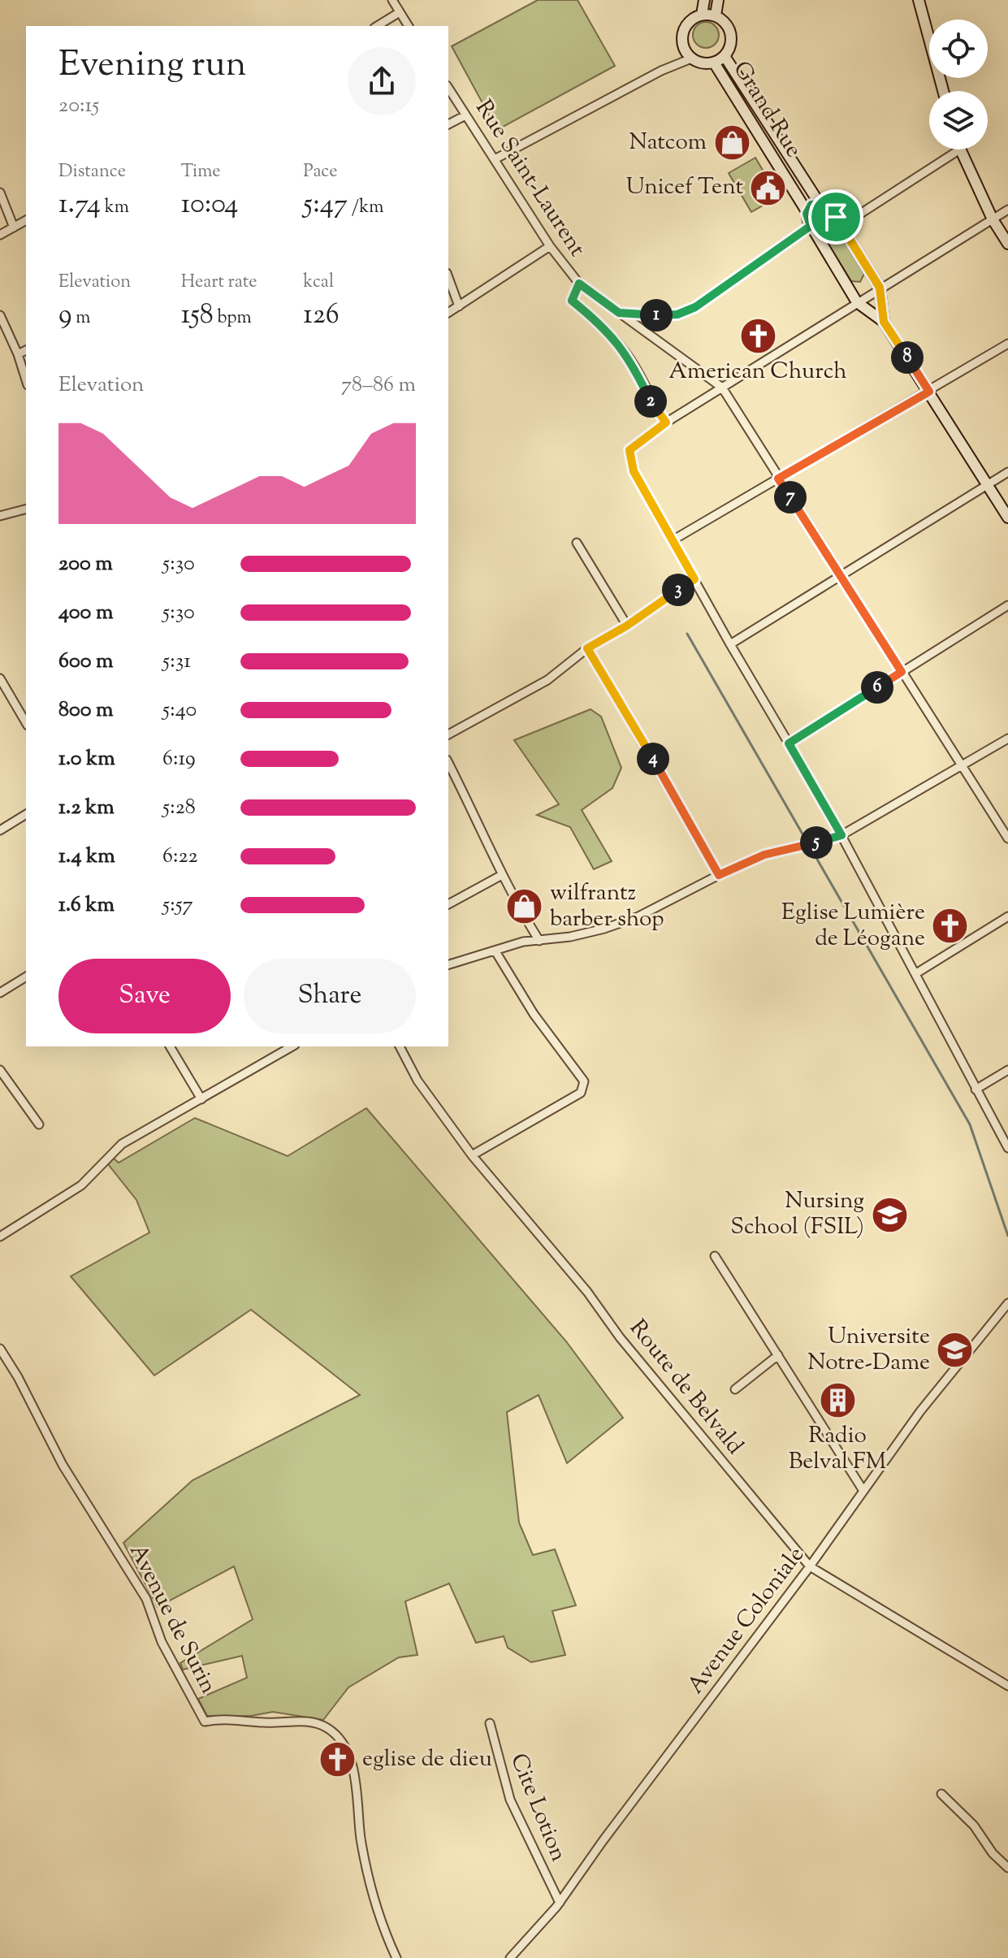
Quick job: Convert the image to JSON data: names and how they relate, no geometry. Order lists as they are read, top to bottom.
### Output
{
  "streets": {
    "street": [
      "Grand Rue",
      "Rue Saint-Laurent",
      "Route de Belvald",
      "Avenue de Surin",
      "Avenue Coloniale",
      "Cite Lotion"
    ]
  },
  "crossings": [
    ["Route de Belvald", "Avenue Coloniale"],
    ["Avenue Coloniale", "Cite Lotion"]
  ],
  "places": {
    "shop": ["Natcom", "wilfrantz barber shop"],
    "public building": ["Unicef Tent"],
    "church": ["American Church", "Eglise Lumière de Léogane", "eglise de dieu"],
    "school or university": ["Nursing School (FSIL)", "Universite Notre-Dame"],
    "building": ["Radio Belval FM"]
  },
  "page": {
    "heading": ["Evening run", "20:15"],
    "stats": [
      ["Distance", "1.74 km"],
      ["Time", "10:04"],
      ["Pace", "5:47 /km"],
      ["Elevation", "9 m"],
      ["Heart rate", "158 bpm"],
      ["kcal", "126"]
    ],
    "pins": [
      "1",
      "8",
      "2",
      "7",
      "3",
      "6",
      "4",
      "5"
    ],
    "chart": ["Elevation", "78–86 m"],
    "list": [
      {
        "name": "200 m",
        "note": "5:30"
      },
      {
        "name": "400 m",
        "note": "5:30"
      },
      {
        "name": "600 m",
        "note": "5:31"
      },
      {
        "name": "800 m",
        "note": "5:40"
      },
      {
        "name": "1.0 km",
        "note": "6:19"
      },
      {
        "name": "1.2 km",
        "note": "5:28"
      },
      {
        "name": "1.4 km",
        "note": "6:22"
      },
      {
        "name": "1.6 km",
        "note": "5:57"
      }
    ],
    "buttons": ["Save", "Share"]
  }
}
